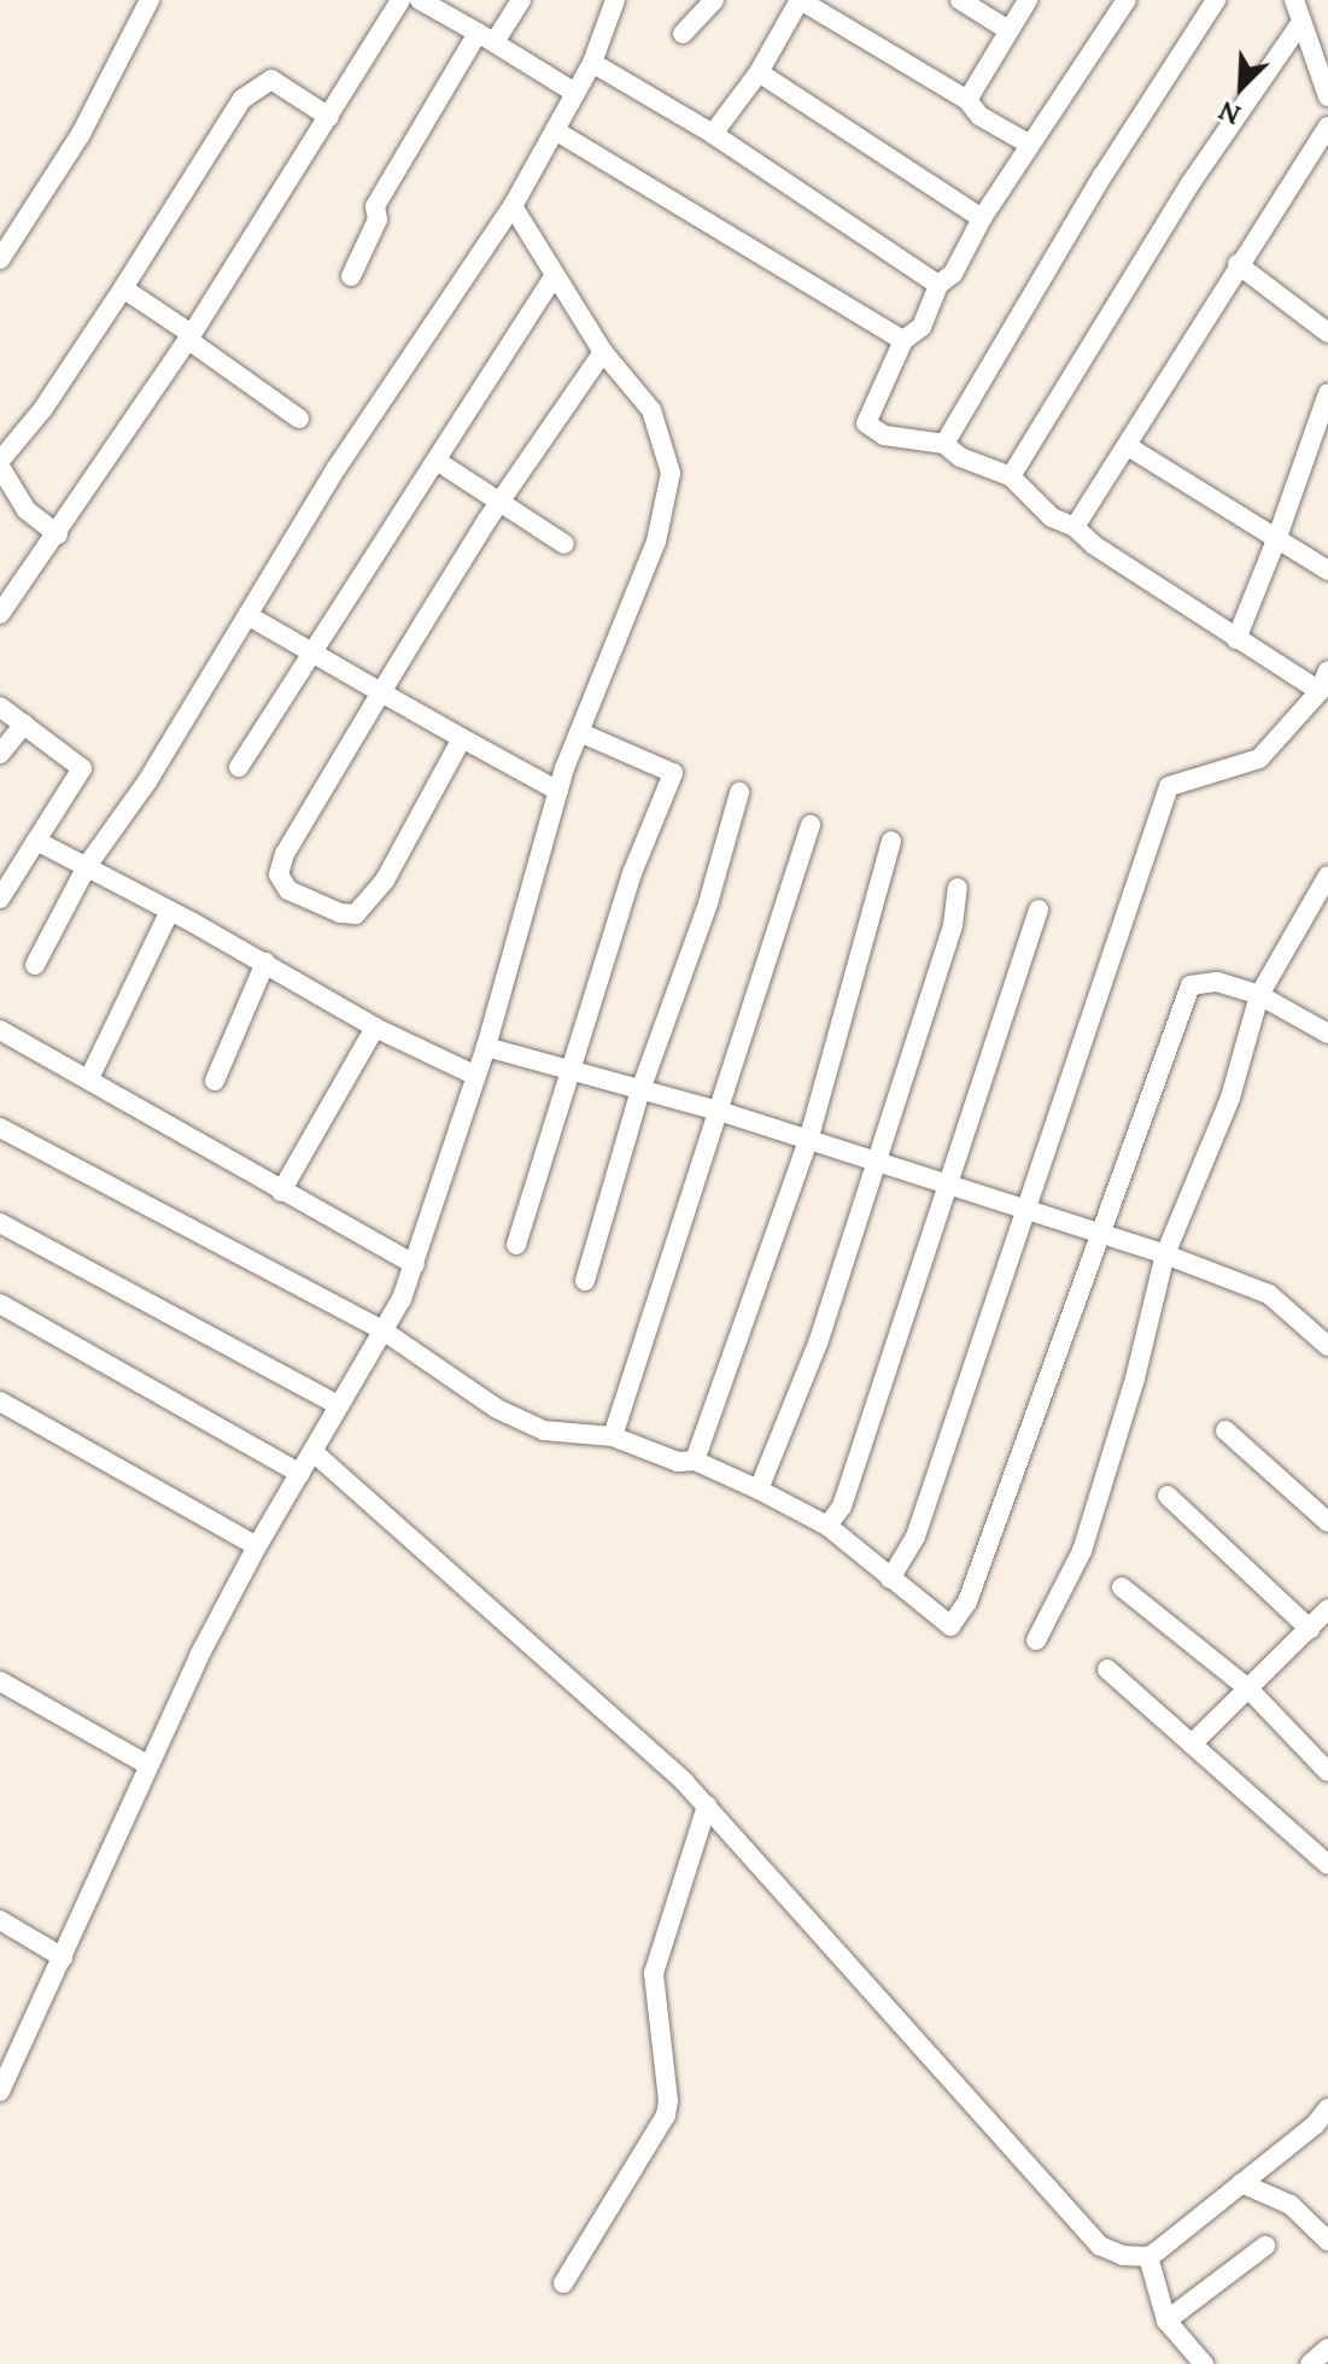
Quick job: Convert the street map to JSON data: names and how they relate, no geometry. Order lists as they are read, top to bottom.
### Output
{
  "north": "bottom left"
}
